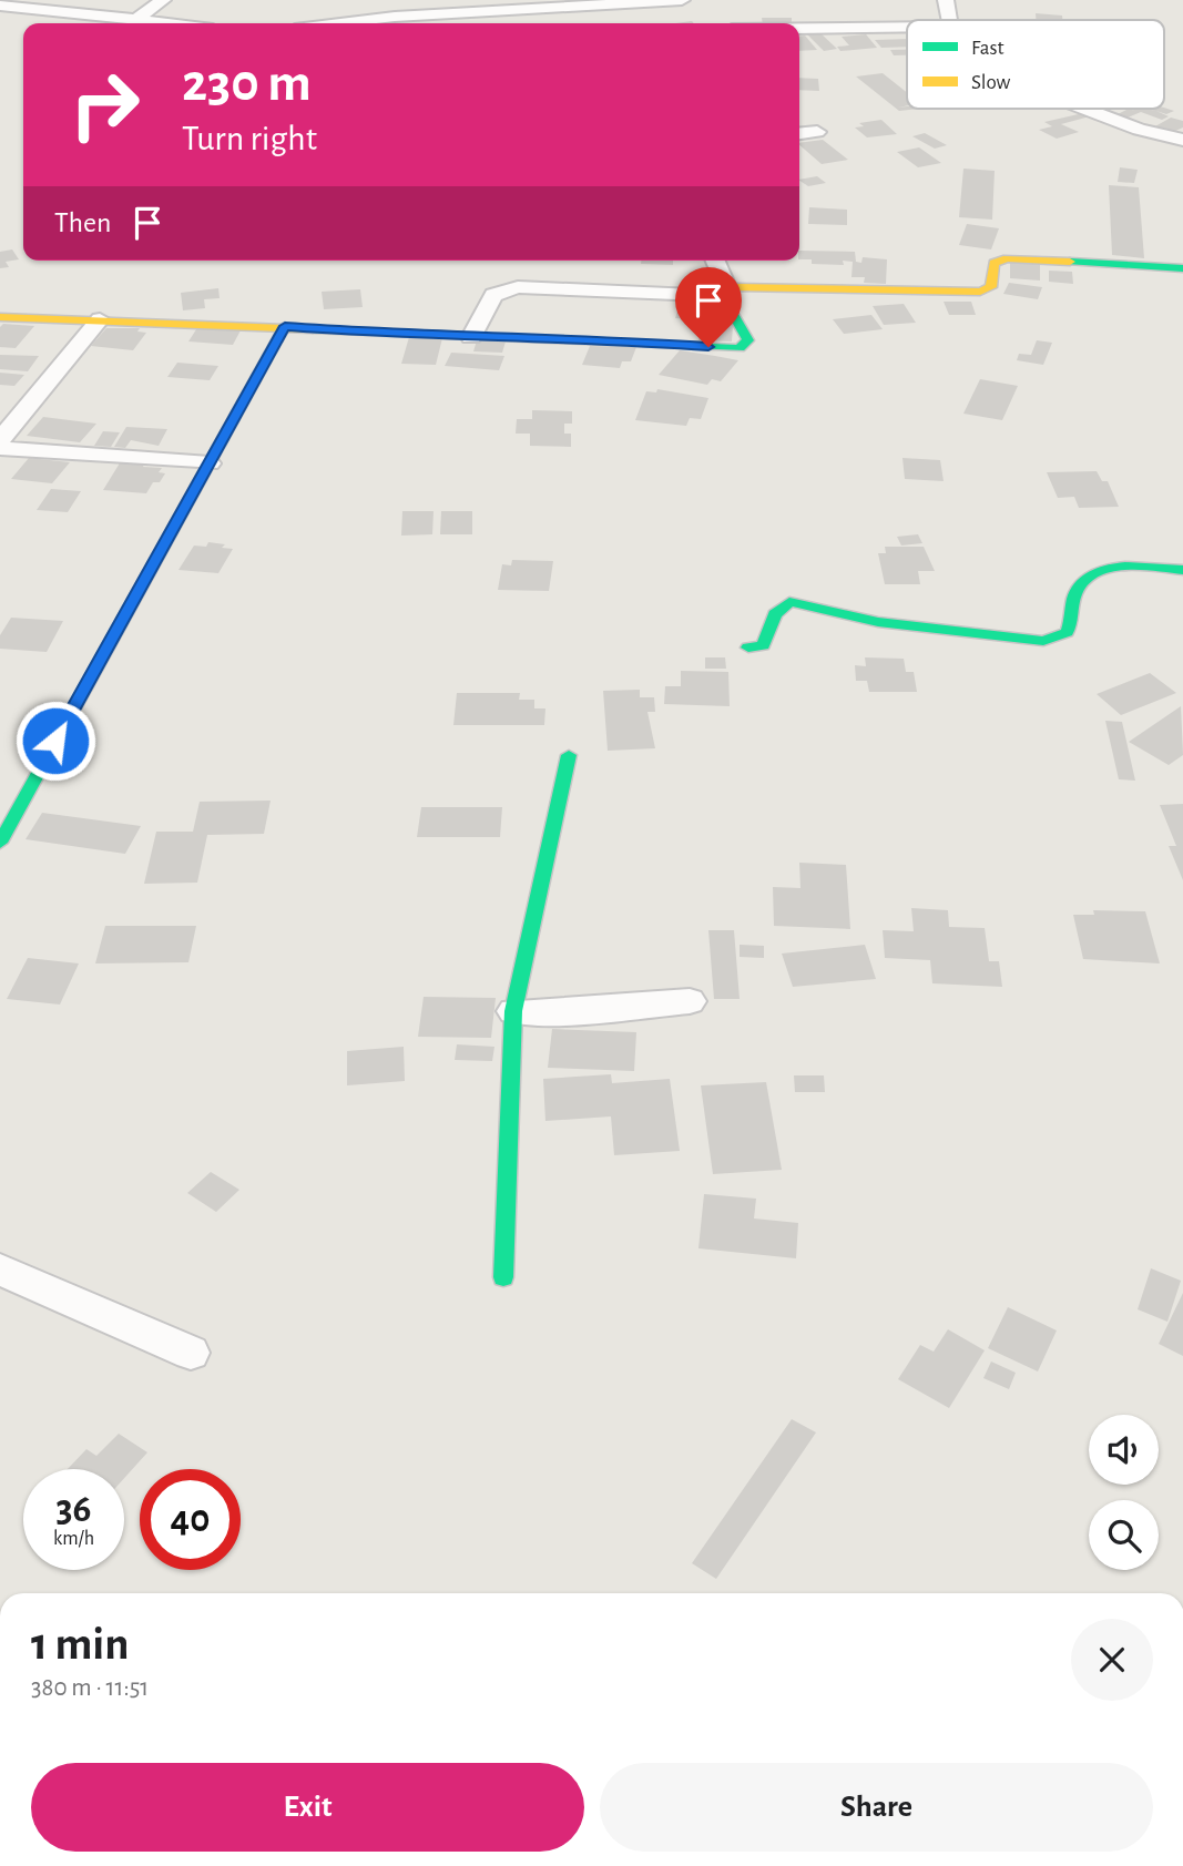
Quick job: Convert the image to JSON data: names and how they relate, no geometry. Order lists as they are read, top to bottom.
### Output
{
  "legend": ["Fast", "Slow"],
  "page": {
    "turn": ["230 m", "Turn right"],
    "then": "Then",
    "speed": "36 km/h",
    "limit": "40",
    "heading": ["1 min", "380 m · 11:51"],
    "buttons": ["Exit", "Share"]
  }
}
